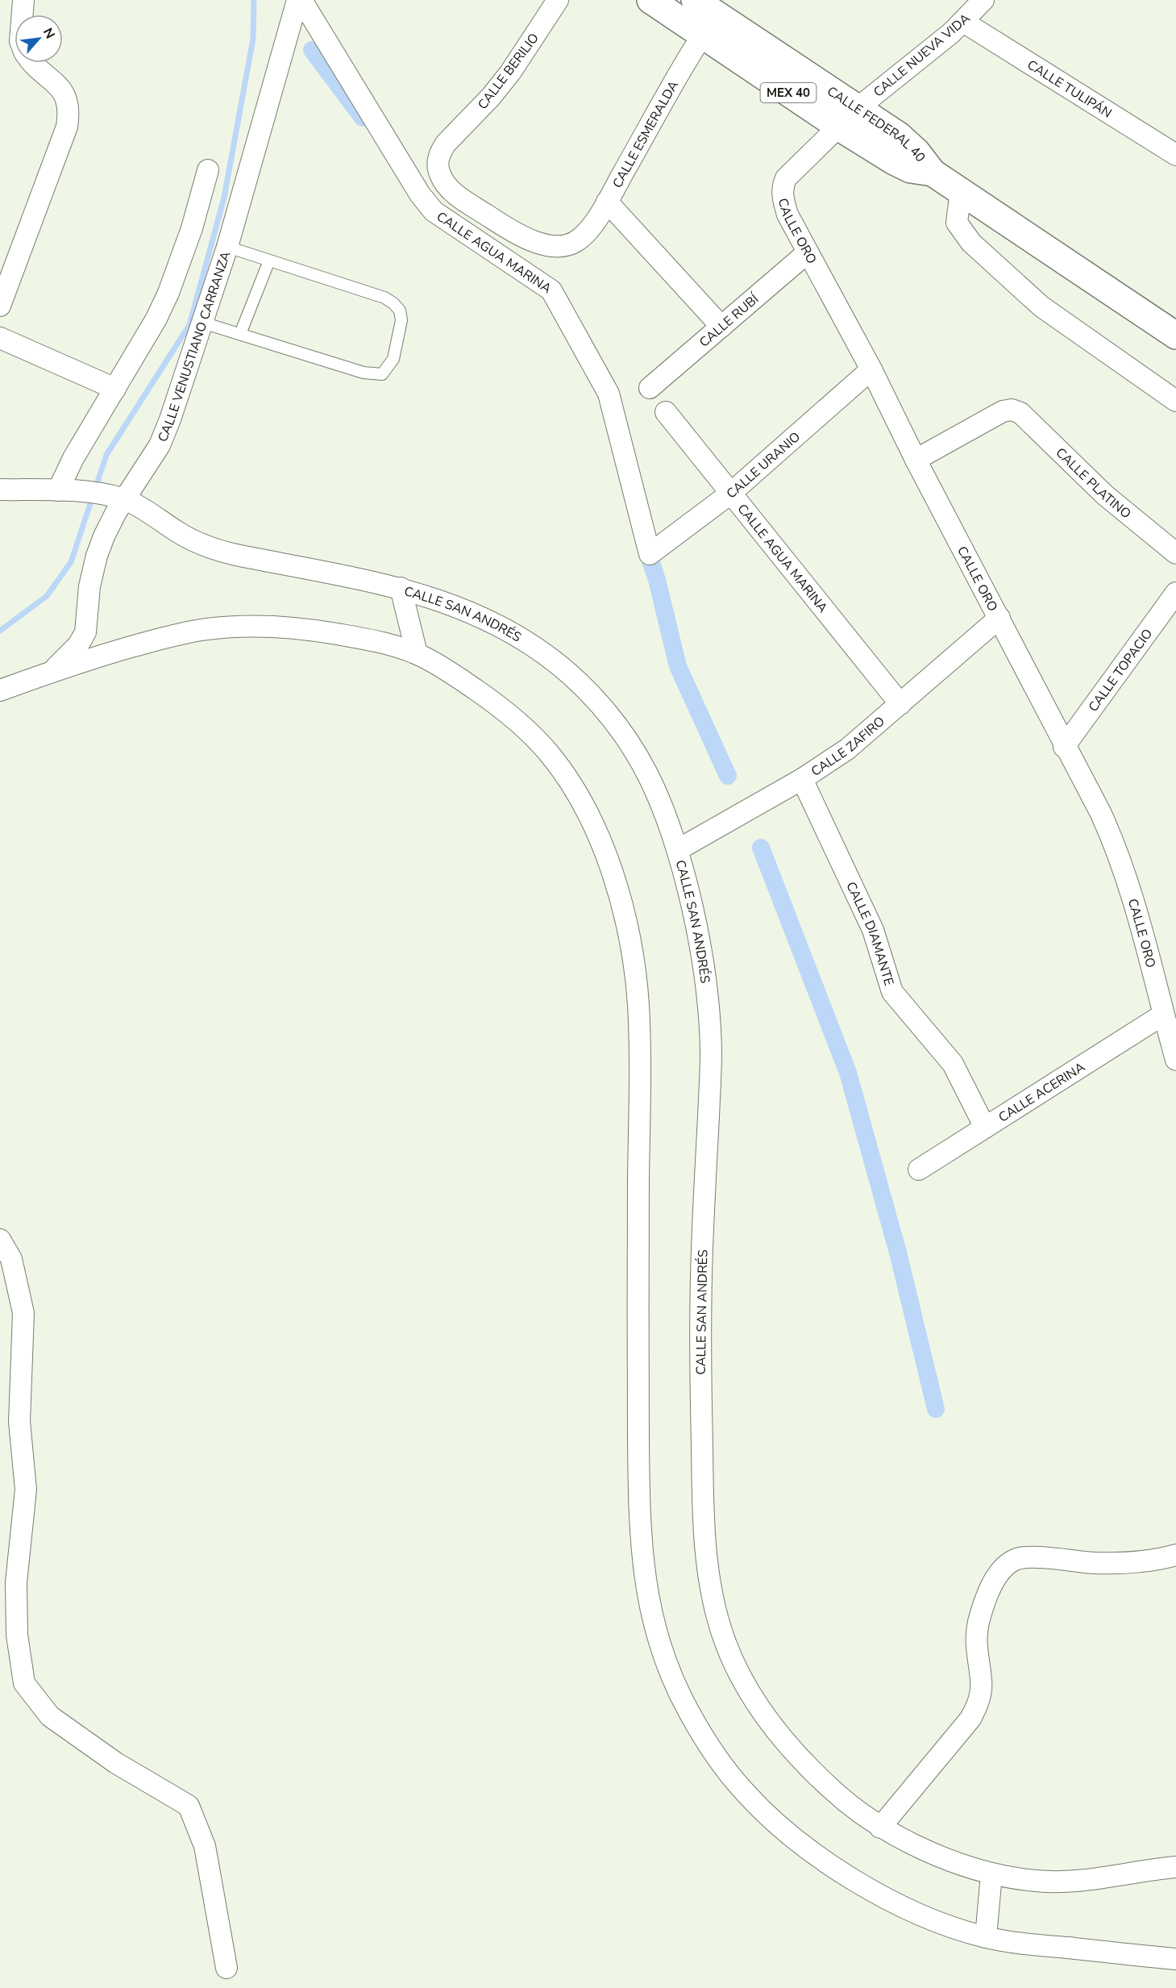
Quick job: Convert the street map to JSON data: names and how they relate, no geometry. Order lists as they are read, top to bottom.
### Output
{
  "streets": {
    "main road": ["MEX 40", "CALLE FEDERAL 40"],
    "street": [
      "CALLE NUEVA VIDA",
      "CALLE BERILIO",
      "CALLE TULIPÁN",
      "CALLE ESMERALDA",
      "CALLE ORO",
      "CALLE AGUA MARINA",
      "CALLE RUBÍ",
      "CALLE VENUSTIANO CARRANZA",
      "CALLE URANIO",
      "CALLE PLATINO",
      "CALLE SAN ANDRÉS",
      "CALLE TOPACIO",
      "CALLE ZAFIRO",
      "CALLE DIAMANTE",
      "CALLE ACERINA"
    ]
  },
  "crossings": [
    ["CALLE NUEVA VIDA", "CALLE TULIPÁN"],
    ["CALLE NUEVA VIDA", "CALLE FEDERAL 40"],
    ["CALLE NUEVA VIDA", "CALLE ORO"],
    ["CALLE BERILIO", "CALLE ESMERALDA"],
    ["CALLE FEDERAL 40", "CALLE ESMERALDA"],
    ["CALLE FEDERAL 40", "CALLE ORO"],
    ["CALLE ORO", "CALLE RUBÍ"],
    ["CALLE ORO", "CALLE URANIO"],
    ["CALLE ORO", "CALLE PLATINO"],
    ["CALLE ORO", "CALLE TOPACIO"],
    ["CALLE ORO", "CALLE ZAFIRO"],
    ["CALLE ORO", "CALLE ACERINA"],
    ["CALLE AGUA MARINA", "CALLE URANIO"],
    ["CALLE AGUA MARINA", "CALLE ZAFIRO"],
    ["CALLE VENUSTIANO CARRANZA", "CALLE SAN ANDRÉS"],
    ["CALLE SAN ANDRÉS", "CALLE ZAFIRO"],
    ["CALLE ZAFIRO", "CALLE DIAMANTE"],
    ["CALLE DIAMANTE", "CALLE ACERINA"]
  ],
  "north": "top right"
}
